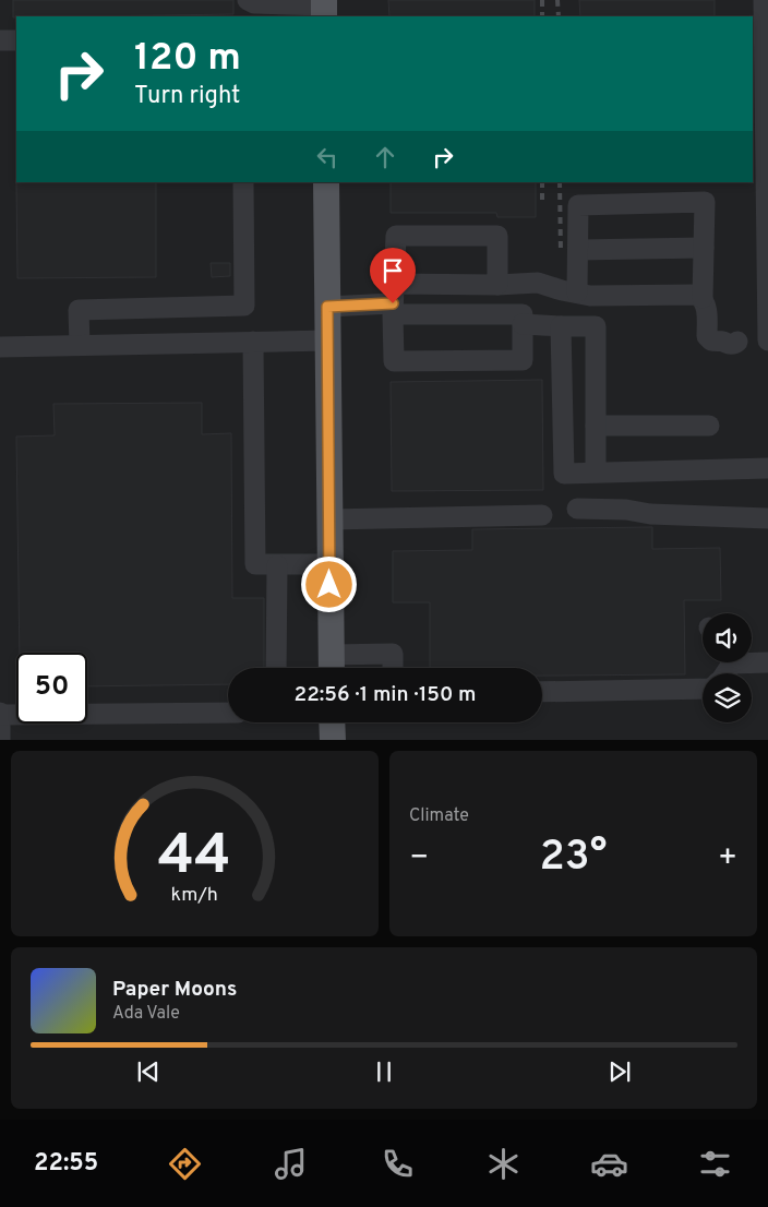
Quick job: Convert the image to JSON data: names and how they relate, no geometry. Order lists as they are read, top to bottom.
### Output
{
  "page": {
    "turn": ["120 m", "Turn right"],
    "limit": "50",
    "trip": "22:56 · 1 min · 150 m",
    "tile": "Climate",
    "heat": ["−", "23°", "+"],
    "song": ["Paper Moons", "Ada Vale"],
    "tabs": "22:55",
    "gauge": ["44", "km/h"]
  }
}
